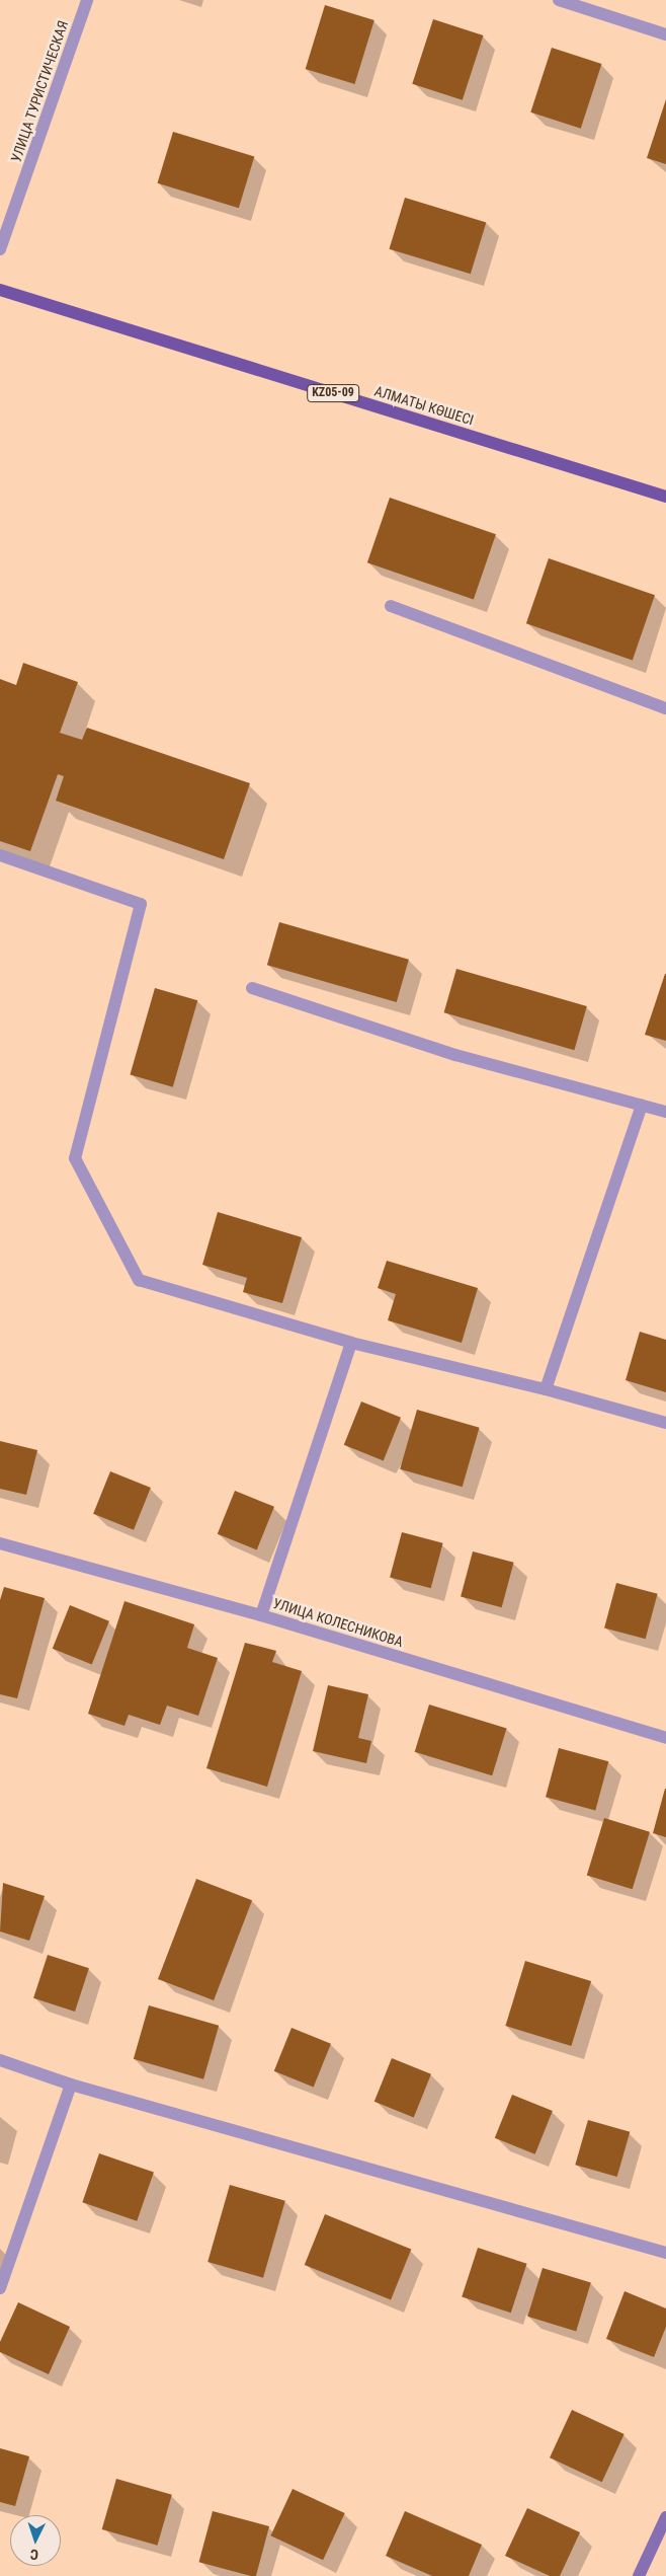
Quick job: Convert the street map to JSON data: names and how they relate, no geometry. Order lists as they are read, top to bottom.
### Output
{
  "streets": {
    "main road": ["KZ05-09", "АЛМАТЫ КӨШЕСІ"],
    "street": ["УЛИЦА ТУРИСТИЧЕСКАЯ", "УЛИЦА КОЛЕСНИКОВА"]
  },
  "north": "bottom"
}
